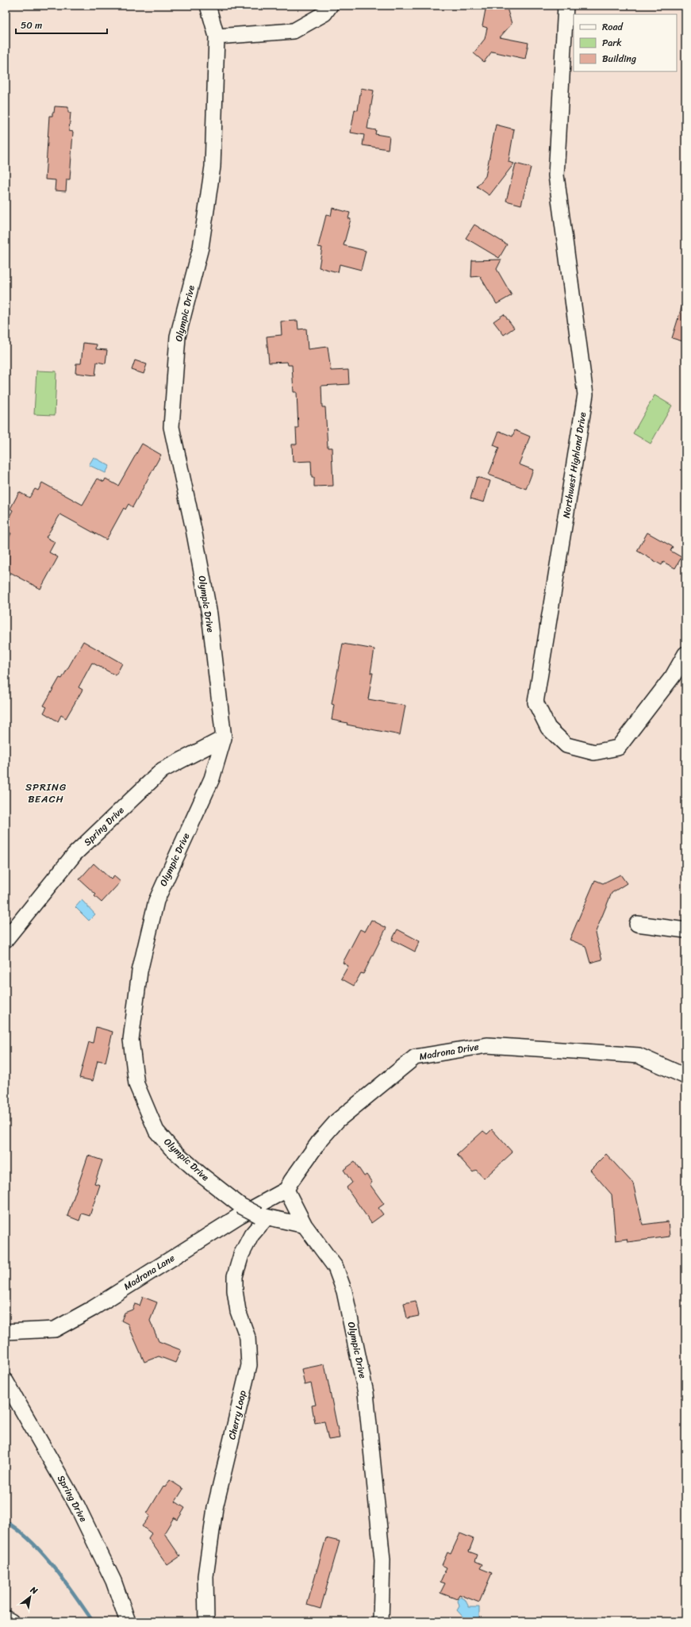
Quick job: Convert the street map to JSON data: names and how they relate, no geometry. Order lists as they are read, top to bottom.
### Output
{
  "streets": {
    "street": [
      "Olympic Drive",
      "Northwest Highland Drive",
      "Spring Drive",
      "Madrona Drive",
      "Madrona Lane",
      "Cherry Loop"
    ]
  },
  "crossings": [
    ["Olympic Drive", "Spring Drive"],
    ["Olympic Drive", "Cherry Loop"],
    ["Madrona Drive", "Madrona Lane"]
  ],
  "districts": ["SPRING BEACH"],
  "legend": ["Road", "Park", "Building"],
  "scale_bar": "50 m",
  "north": "top right"
}
